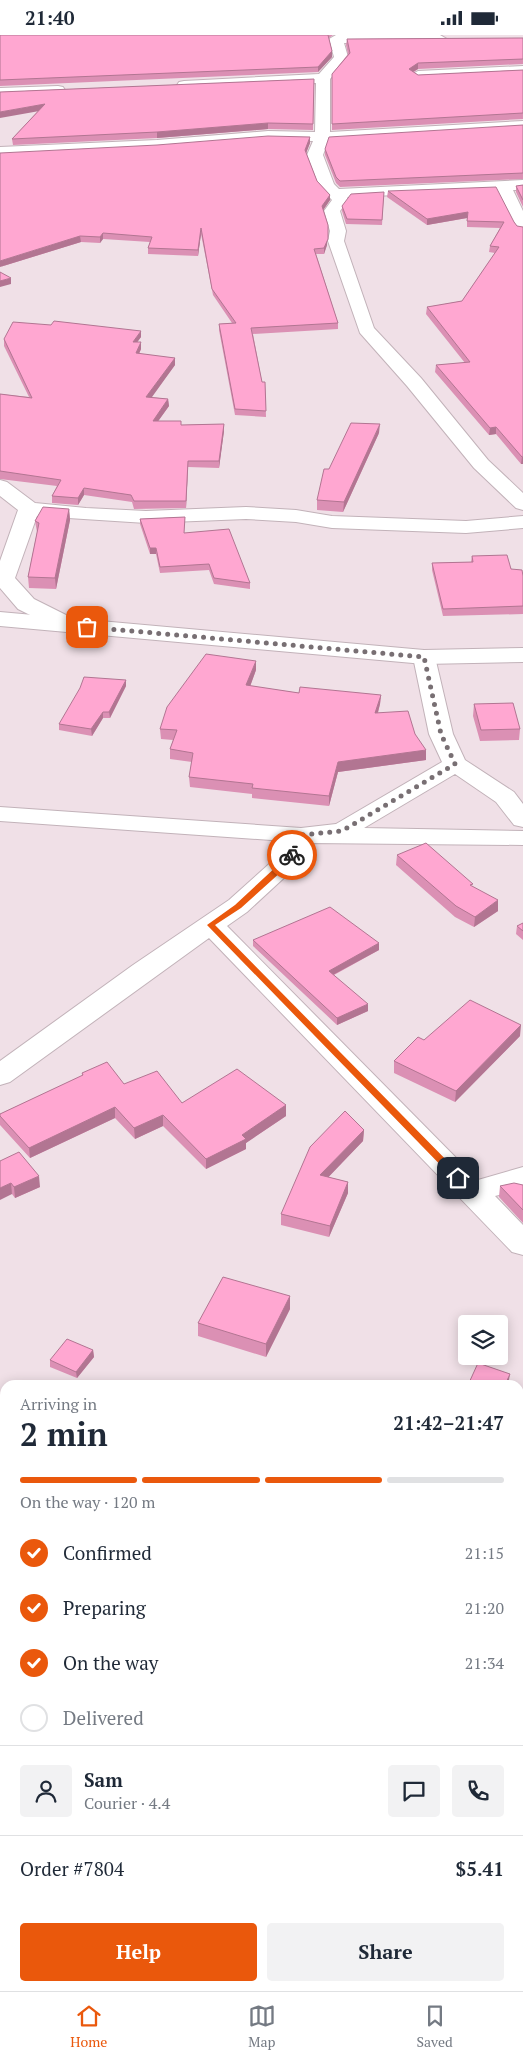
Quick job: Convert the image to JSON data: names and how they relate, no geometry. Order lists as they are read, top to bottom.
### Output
{
  "page": {
    "status": "21:40",
    "heading": ["2 min", "Arriving in", "21:42–21:47"],
    "panel": [
      "Sam",
      "Courier · 4.4",
      "Order #7804",
      "$5.41"
    ],
    "bar": "On the way · 120 m",
    "list": [
      ["Confirmed", "21:15"],
      ["Preparing", "21:20"],
      ["On the way", "21:34"],
      "Delivered"
    ],
    "buttons": ["Help", "Share"],
    "tabs": ["Home", "Map", "Saved"]
  }
}
